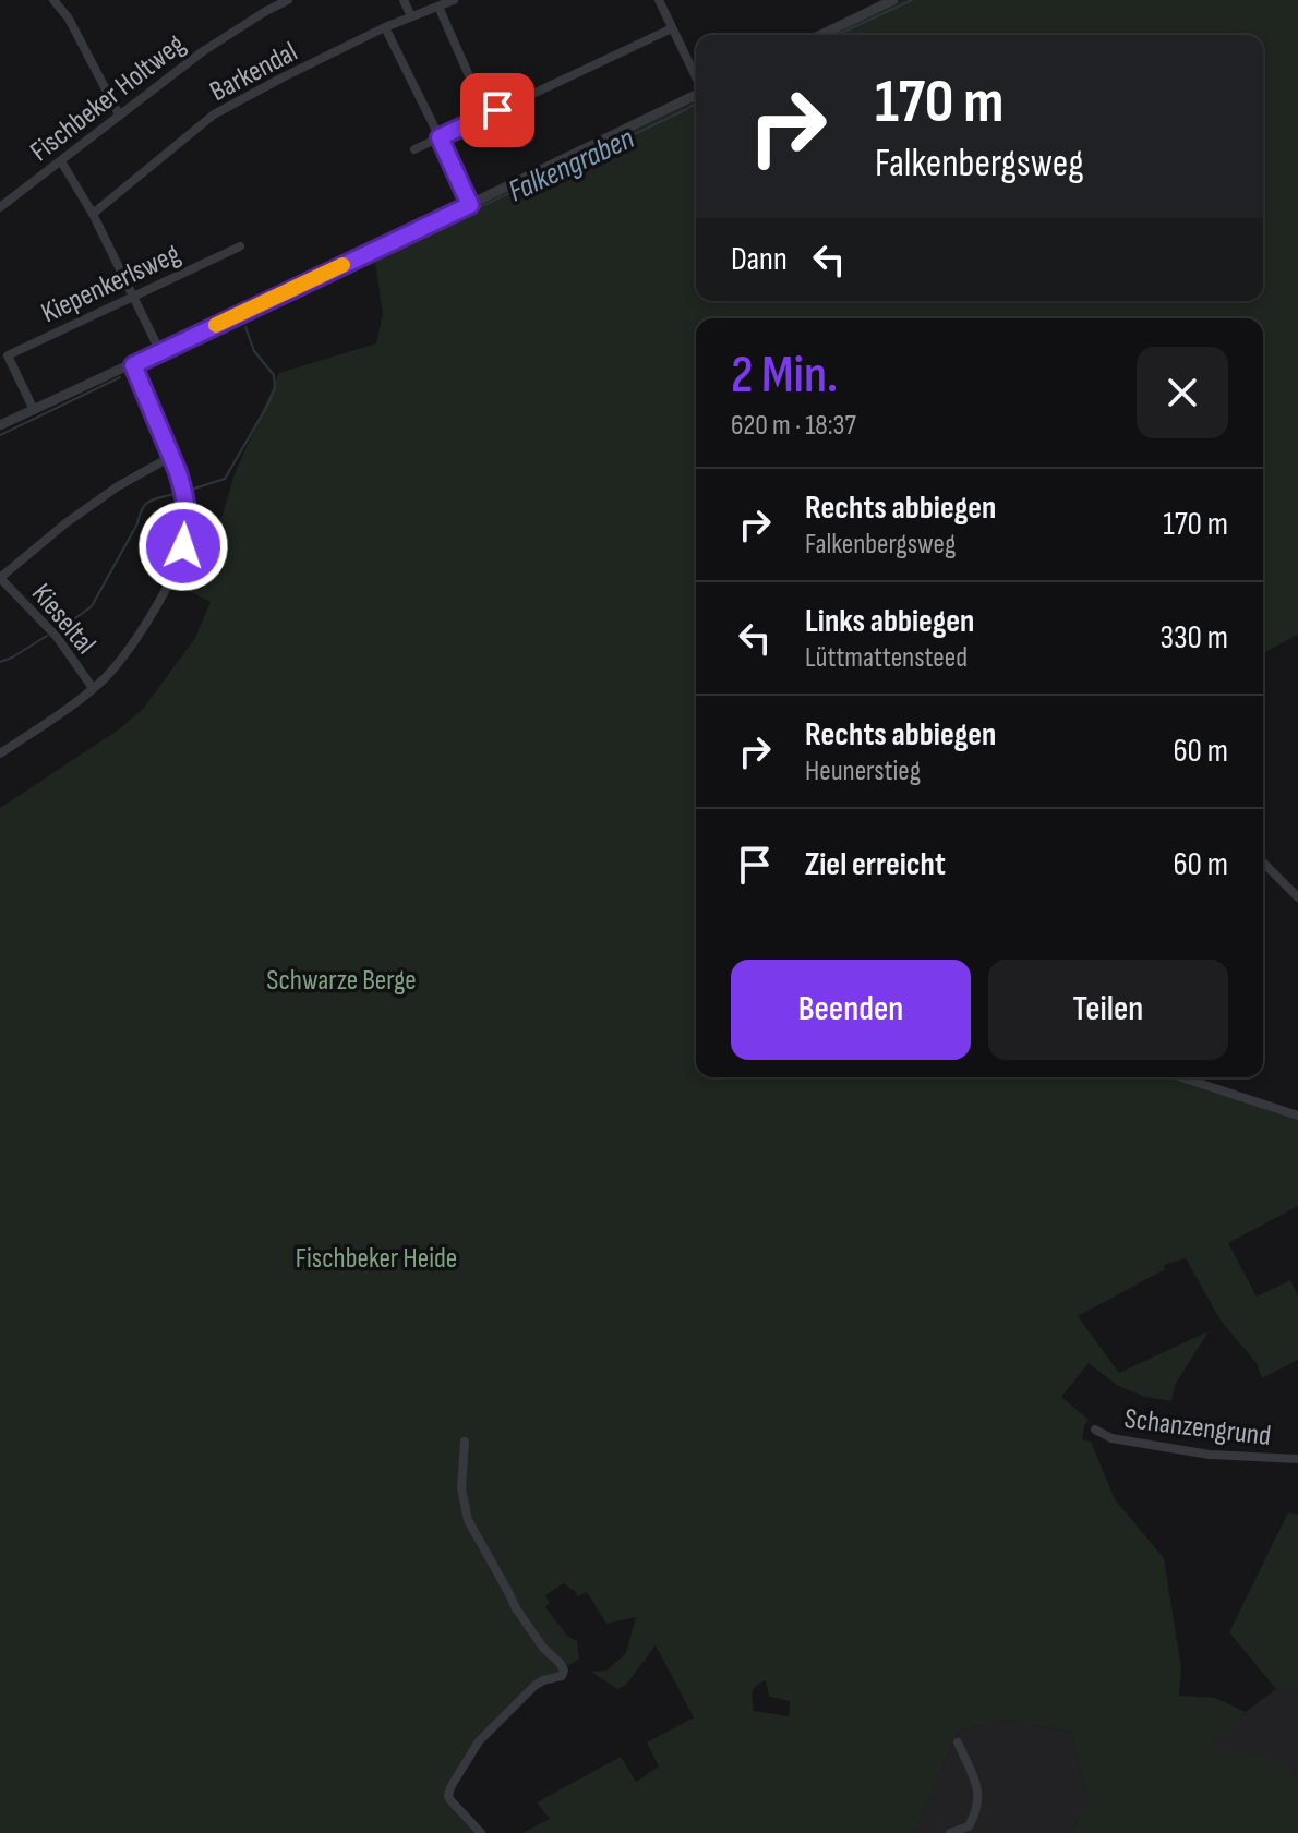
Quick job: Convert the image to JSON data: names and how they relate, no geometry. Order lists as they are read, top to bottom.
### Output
{
  "streets": {
    "street": [
      "Barkendal",
      "Fischbeker Holtweg",
      "Kiepenkerlsweg",
      "Kieseltal",
      "Schanzengrund"
    ]
  },
  "water": ["Falkengraben"],
  "parks": ["Schwarze Berge", "Fischbeker Heide"],
  "page": {
    "turn": ["170 m", "Falkenbergsweg"],
    "then": "Dann",
    "heading": ["2 Min.", "620 m · 18:37"],
    "list": [
      {
        "name": "Rechts abbiegen",
        "note": "Falkenbergsweg",
        "value": "170 m"
      },
      {
        "name": "Links abbiegen",
        "note": "Lüttmattensteed",
        "value": "330 m"
      },
      {
        "name": "Rechts abbiegen",
        "note": "Heunerstieg",
        "value": "60 m"
      },
      {
        "name": "Ziel erreicht",
        "value": "60 m"
      }
    ],
    "buttons": ["Beenden", "Teilen"]
  }
}
